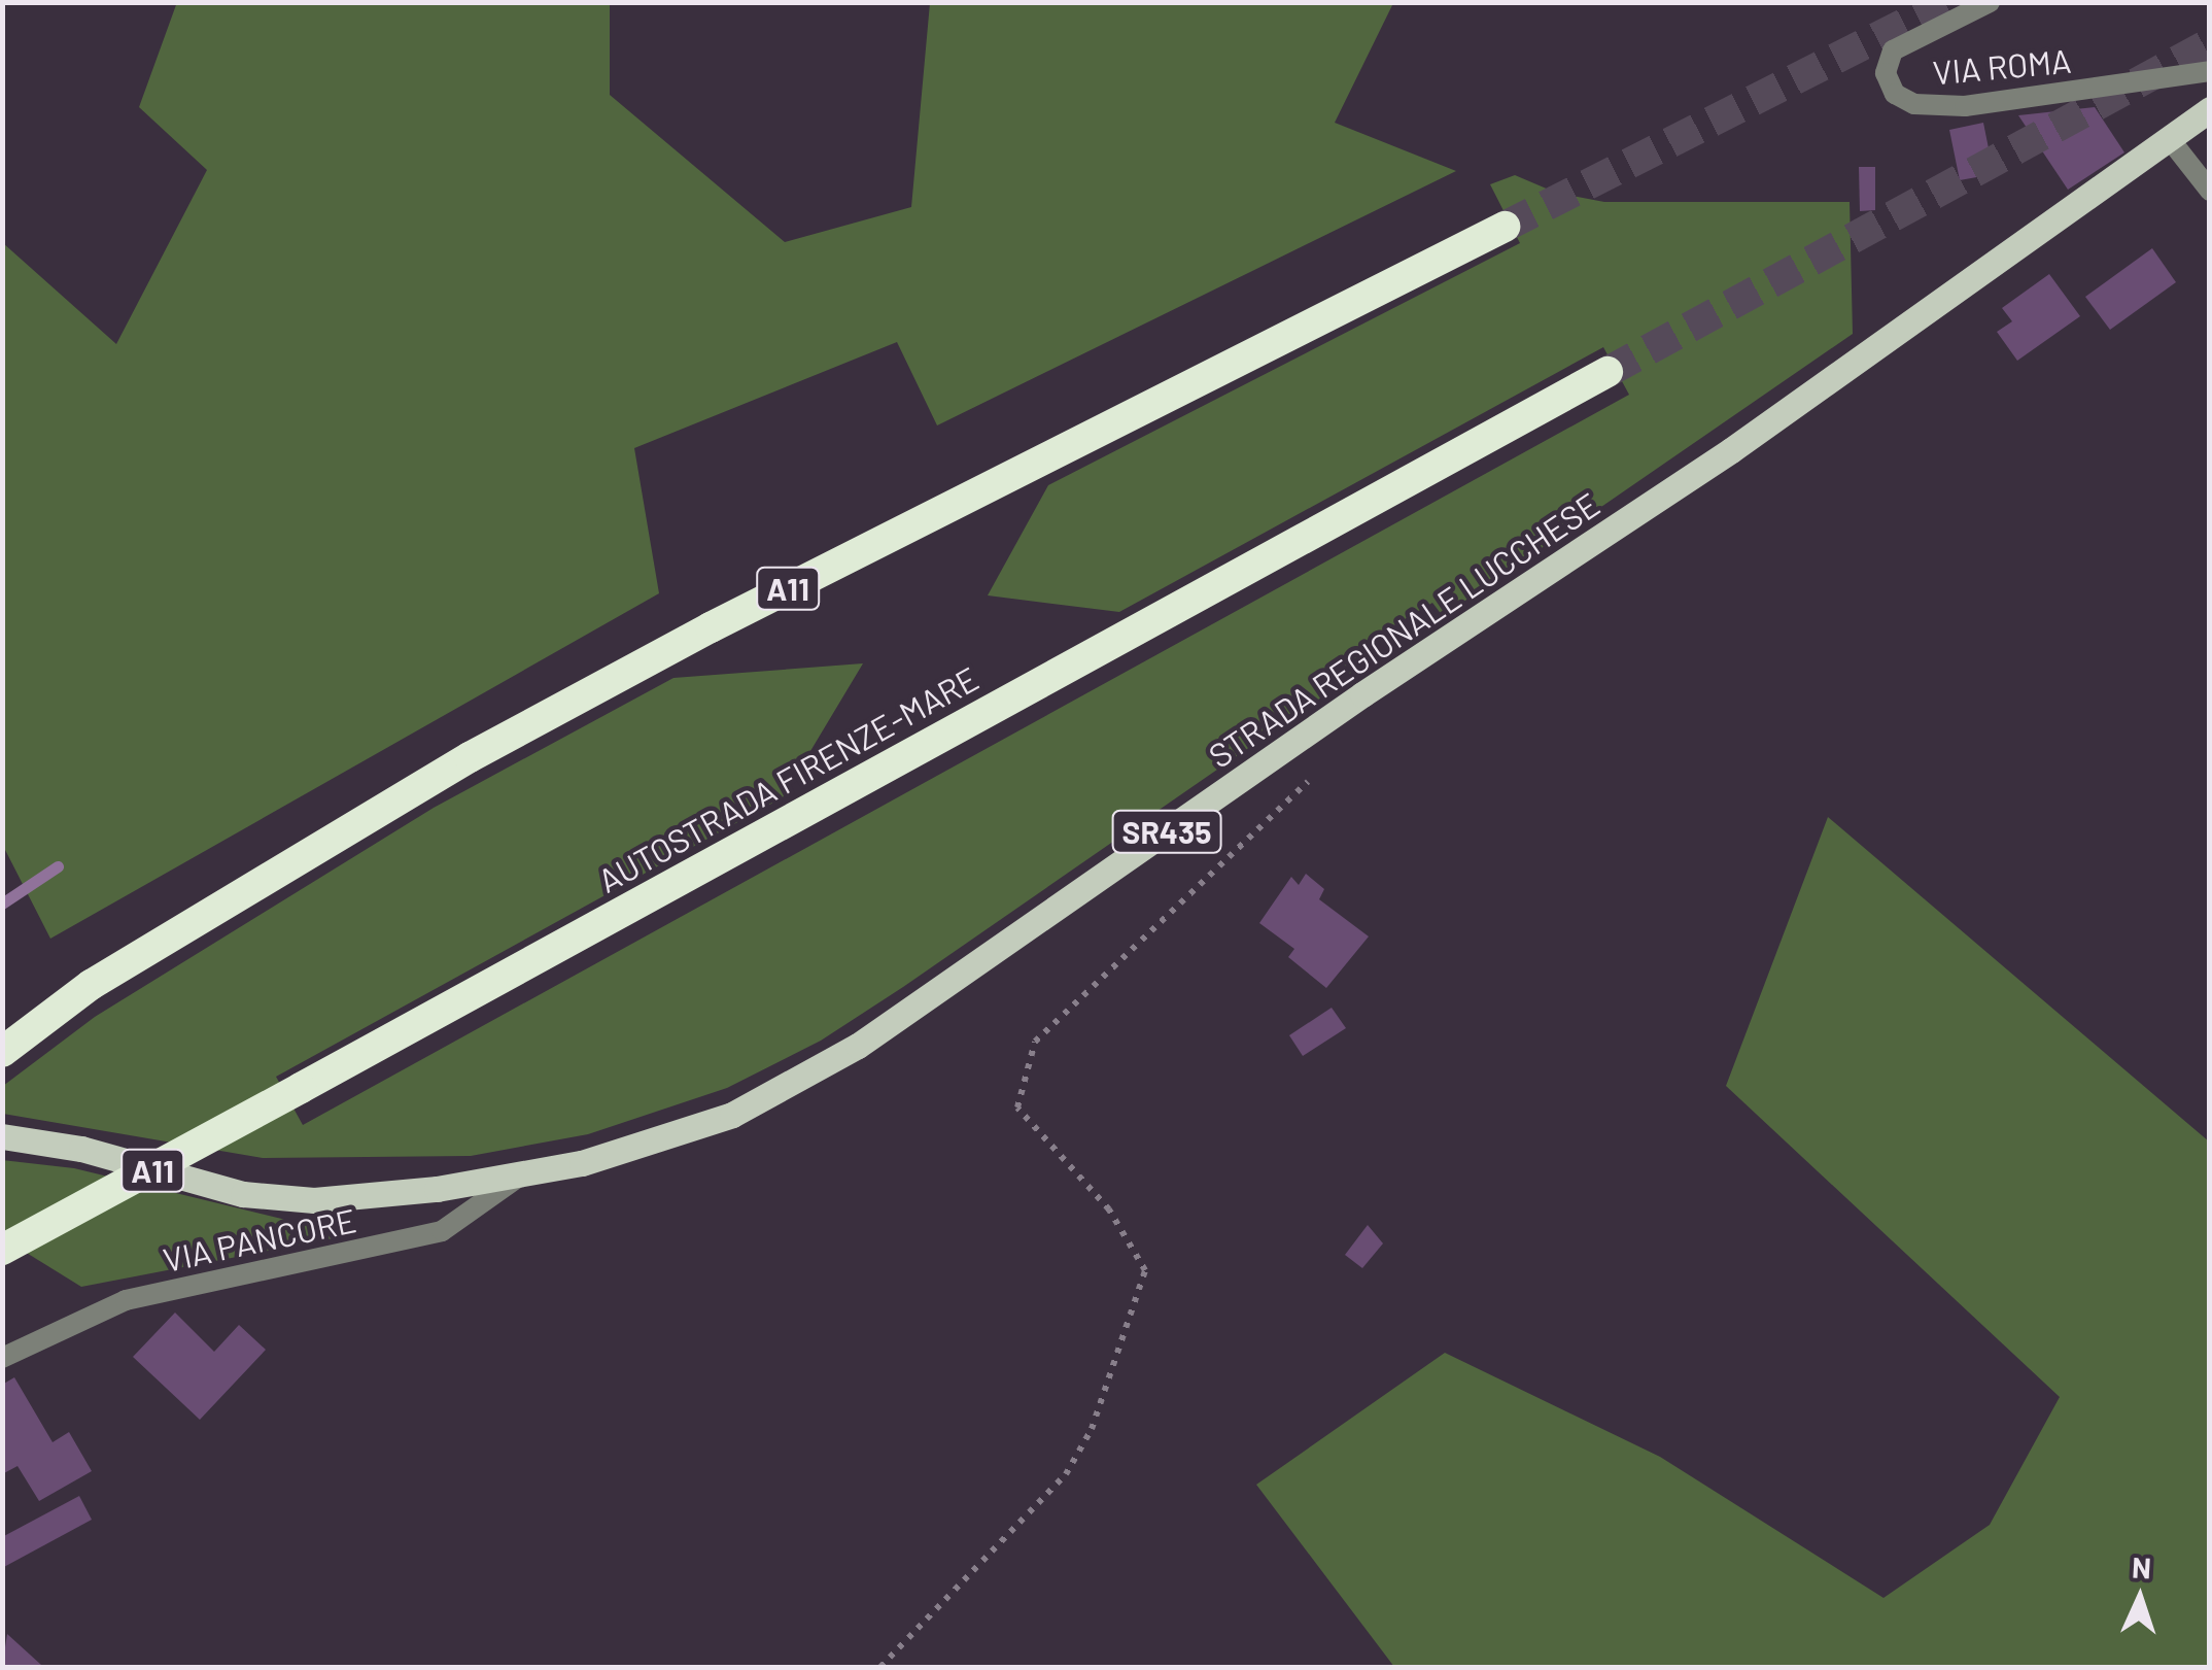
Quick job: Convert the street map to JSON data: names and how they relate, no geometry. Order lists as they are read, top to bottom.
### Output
{
  "streets": {
    "highway": ["A11", "AUTOSTRADA FIRENZE-MARE"],
    "main road": ["STRADA REGIONALE LUCCHESE", "SR435"],
    "street": ["VIA ROMA", "VIA PANCORE"]
  },
  "crossings": [
    ["STRADA REGIONALE LUCCHESE", "VIA PANCORE"]
  ],
  "north": "top"
}
